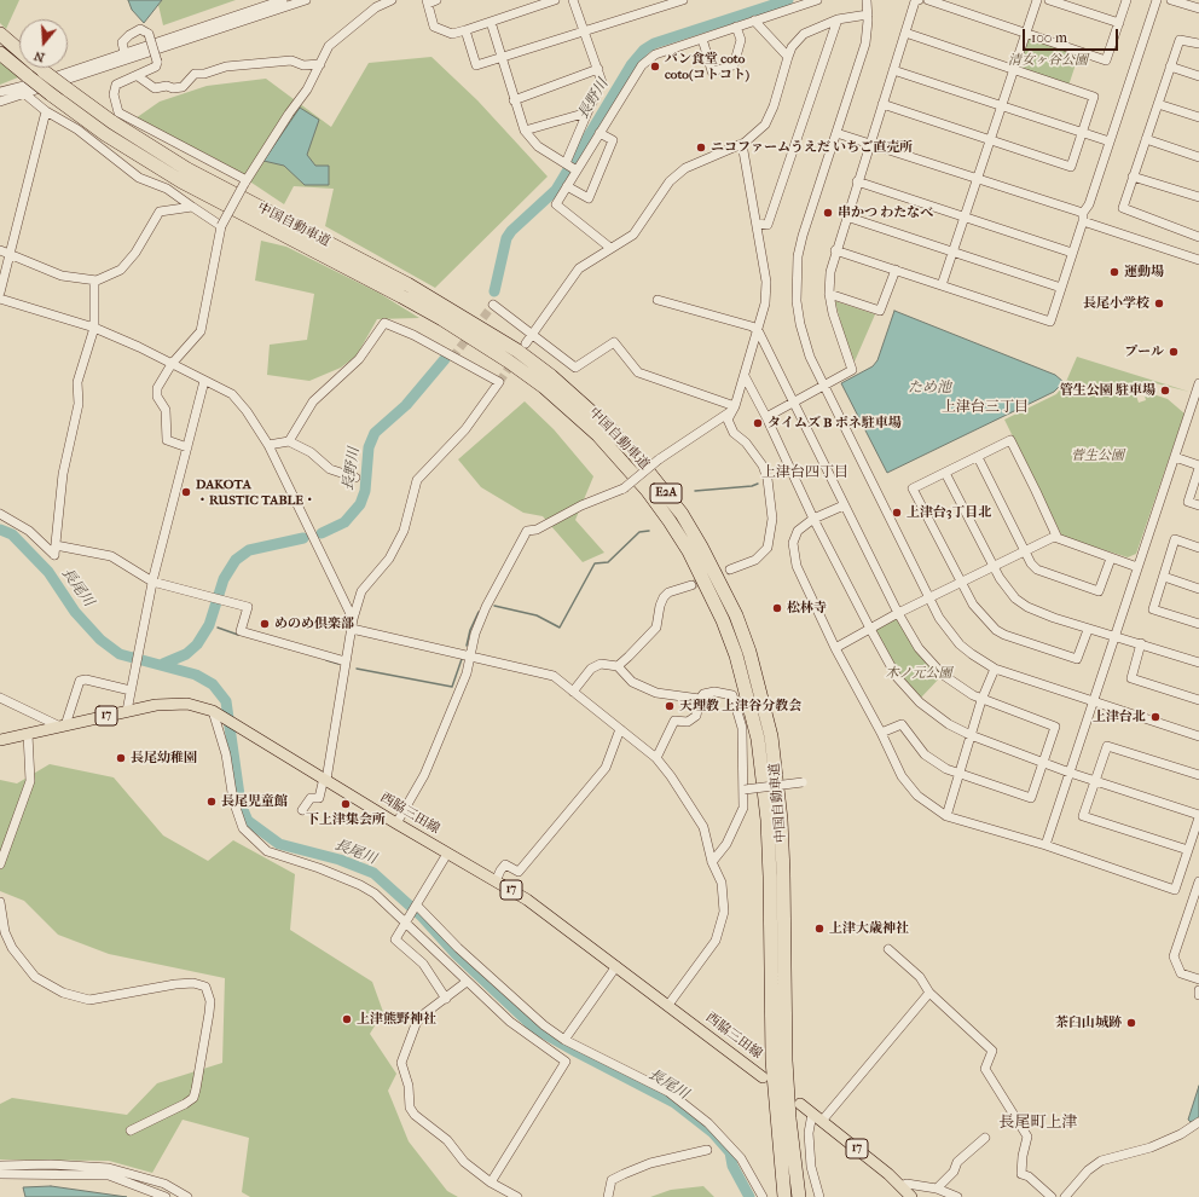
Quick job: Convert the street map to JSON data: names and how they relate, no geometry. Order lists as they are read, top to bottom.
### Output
{
  "streets": {
    "highway": ["中国自動車道", "E2A"],
    "main road": ["17", "西脇三田線"]
  },
  "districts": ["上津台三丁目", "上津台四丁目", "長尾町上津"],
  "water": ["長野川", "ため池", "長尾川"],
  "parks": ["清女ヶ谷公園", "菅生公園", "木ノ元公園"],
  "places": [
    "パン食堂 coto coto(コトコト)",
    "ニコファームうえだ いちご直売所",
    "串かつ わたなべ",
    "運動場",
    "長尾小学校",
    "プール",
    "管生公園 駐車場",
    "タイムズ B ポネ駐車場",
    "DAKOTA ・RUSTIC TABLE・",
    "上津台3丁目北",
    "松林寺",
    "めのめ倶楽部",
    "天理教 上津谷分教会",
    "上津台北",
    "長尾幼稚園",
    "長尾児童館",
    "下上津集会所",
    "上津大歳神社",
    "上津熊野神社",
    "茶臼山城跡"
  ],
  "scale_bar": "100 m",
  "north": "bottom"
}
